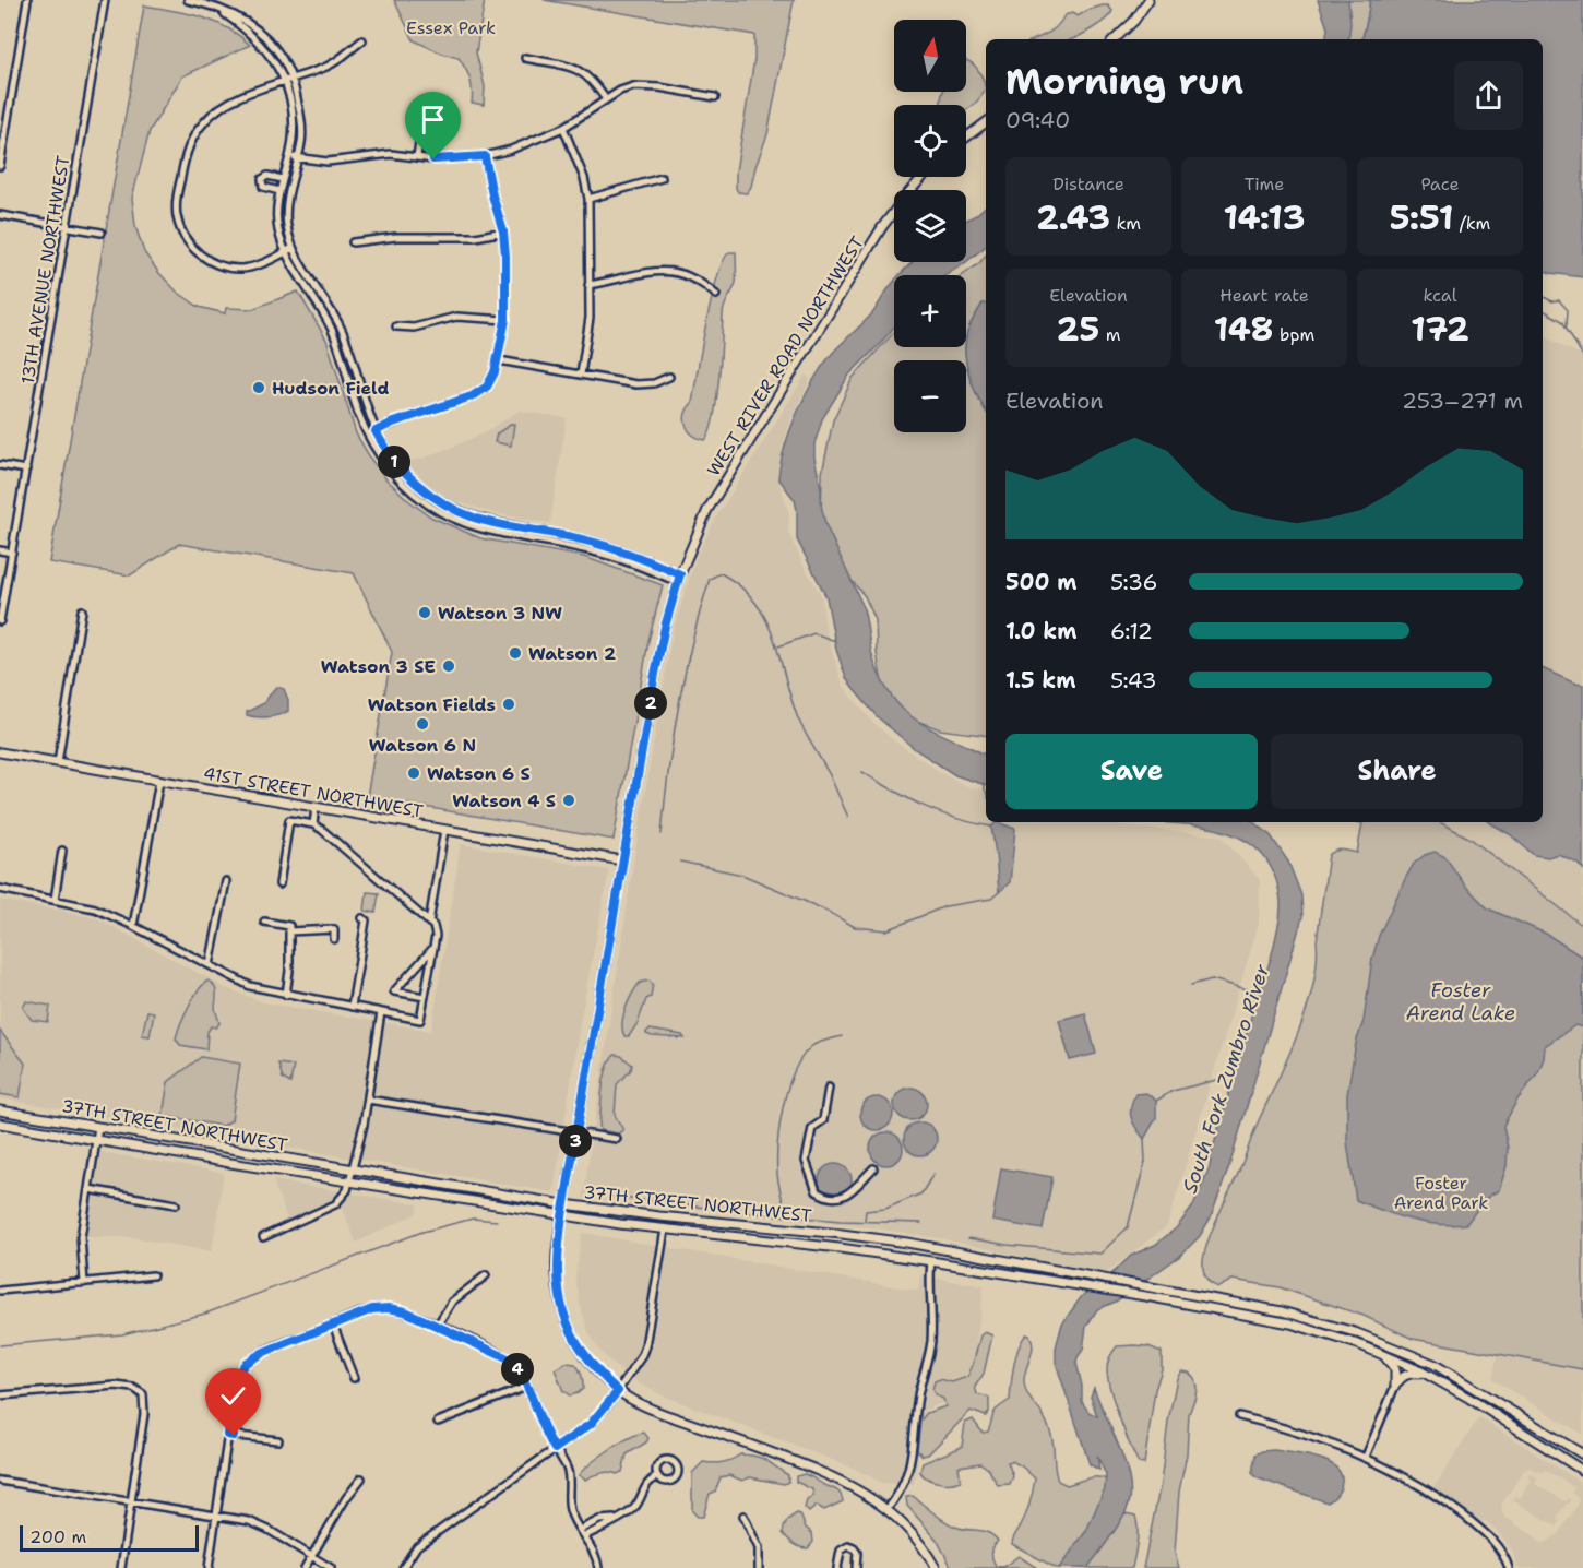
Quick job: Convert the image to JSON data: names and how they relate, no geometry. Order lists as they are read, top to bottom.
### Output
{
  "streets": {
    "main road": ["WEST RIVER ROAD NORTHWEST", "41ST STREET NORTHWEST", "37TH STREET NORTHWEST"],
    "street": ["13TH AVENUE NORTHWEST"]
  },
  "crossings": [
    ["WEST RIVER ROAD NORTHWEST", "41ST STREET NORTHWEST"],
    ["WEST RIVER ROAD NORTHWEST", "37TH STREET NORTHWEST"]
  ],
  "water": ["Foster Arend Lake", "South Fork Zumbro River"],
  "parks": ["Essex Park", "Foster Arend Park"],
  "places": [
    "Hudson Field",
    "Watson 3 NW",
    "Watson 2",
    "Watson 3 SE",
    "Watson Fields",
    "Watson 6 N",
    "Watson 6 S",
    "Watson 4 S"
  ],
  "scale_bar": "200 m",
  "north": "top",
  "page": {
    "map_buttons": ["+", "−"],
    "heading": ["Morning run", "09:40"],
    "stats": [
      ["Distance", "2.43 km"],
      ["Time", "14:13"],
      ["Pace", "5:51 /km"],
      ["Elevation", "25 m"],
      ["Heart rate", "148 bpm"],
      ["kcal", "172"]
    ],
    "chart": ["Elevation", "253–271 m"],
    "pins": [
      "1",
      "2",
      "3",
      "4"
    ],
    "list": [
      {
        "name": "500 m",
        "note": "5:36"
      },
      {
        "name": "1.0 km",
        "note": "6:12"
      },
      {
        "name": "1.5 km",
        "note": "5:43"
      }
    ],
    "buttons": ["Save", "Share"],
    "scale": "200 m"
  }
}
